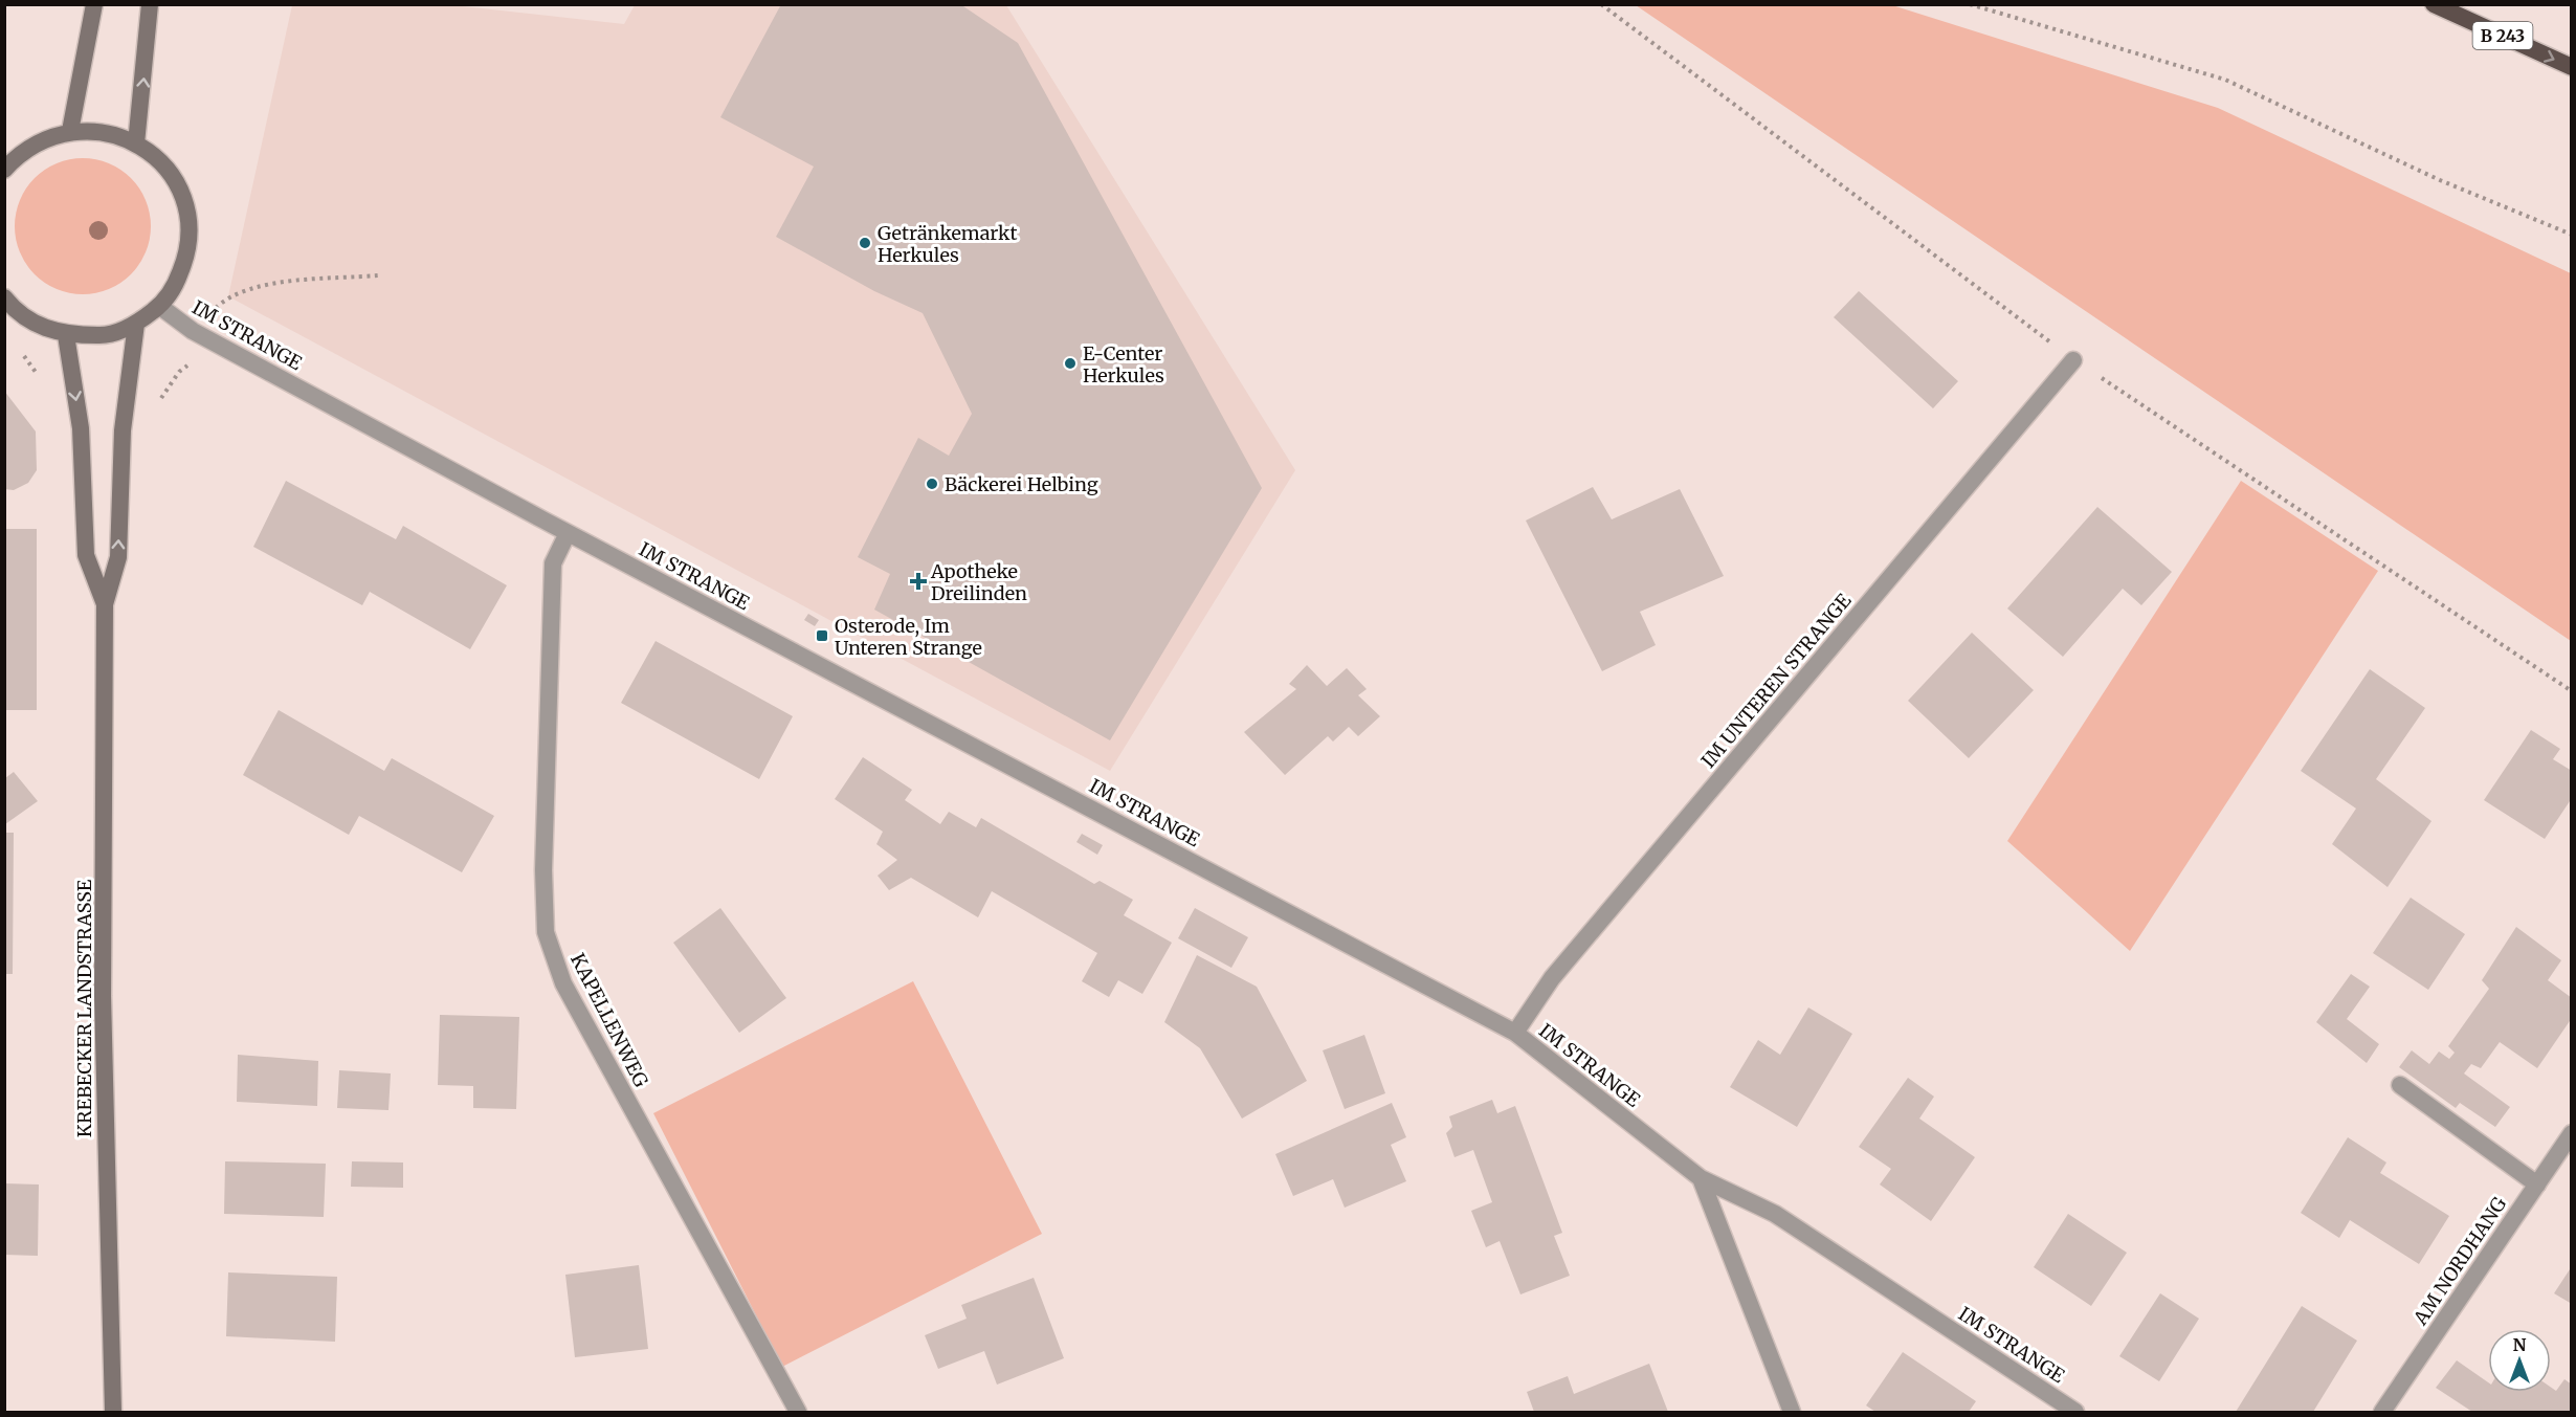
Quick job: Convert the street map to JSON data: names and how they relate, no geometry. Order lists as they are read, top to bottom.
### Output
{
  "streets": {
    "highway": ["B 243"],
    "main road": ["KREBECKER LANDSTRASSE"],
    "street": [
      "IM STRANGE",
      "IM UNTEREN STRANGE",
      "KAPELLENWEG",
      "AM NORDHANG"
    ]
  },
  "crossings": [
    ["IM STRANGE", "IM UNTEREN STRANGE"],
    ["IM STRANGE", "KAPELLENWEG"]
  ],
  "places": {
    "other": ["Getränkemarkt Herkules", "E-Center Herkules", "Bäckerei Helbing"],
    "health": ["Apotheke Dreilinden"],
    "transit": ["Osterode, Im Unteren Strange"]
  },
  "north": "top"
}
